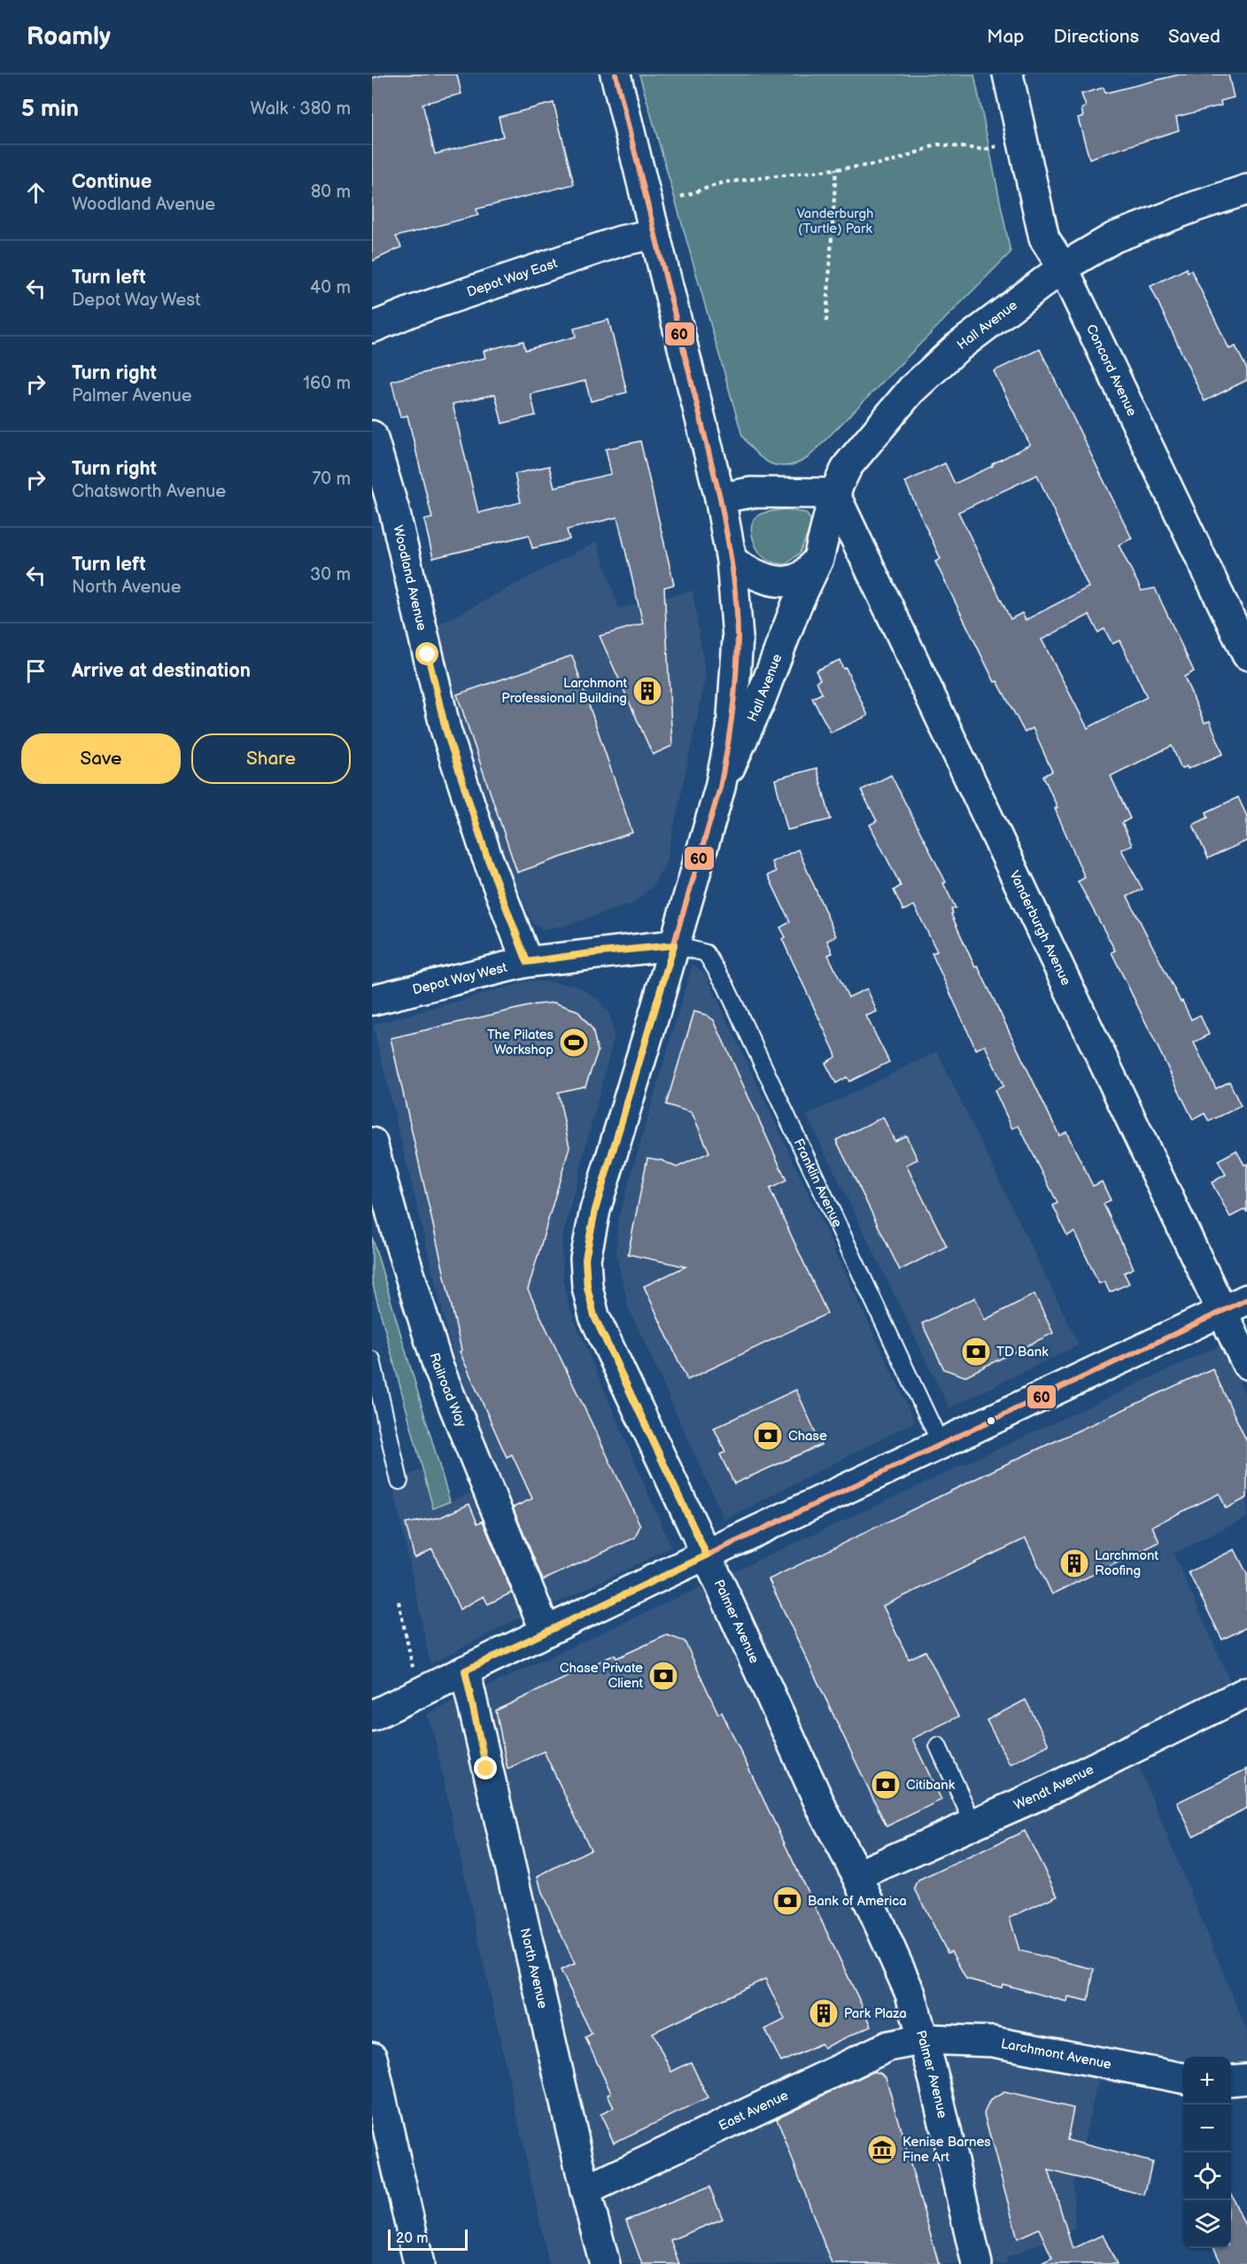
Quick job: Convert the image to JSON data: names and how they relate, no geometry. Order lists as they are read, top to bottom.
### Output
{
  "streets": {
    "main road": [
      "Depot Way East",
      "Hall Avenue",
      "Concord Avenue",
      "Woodland Avenue",
      "Vanderburgh Avenue",
      "Depot Way West",
      "Railroad Way",
      "Palmer Avenue",
      "Wendt Avenue",
      "North Avenue",
      "Larchmont Avenue",
      "East Avenue"
    ],
    "lane": ["Franklin Avenue"]
  },
  "crossings": [
    ["Depot Way East", "Palmer Avenue"],
    ["Hall Avenue", "Concord Avenue"],
    ["Hall Avenue", "Vanderburgh Avenue"],
    ["Hall Avenue", "Palmer Avenue"],
    ["Woodland Avenue", "Depot Way West"],
    ["Depot Way West", "Franklin Avenue"],
    ["Depot Way West", "Palmer Avenue"],
    ["Franklin Avenue", "Palmer Avenue"],
    ["Palmer Avenue", "Wendt Avenue"],
    ["Palmer Avenue", "Larchmont Avenue"],
    ["Palmer Avenue", "East Avenue"],
    ["North Avenue", "East Avenue"],
    ["Larchmont Avenue", "East Avenue"]
  ],
  "parks": ["Vanderburgh (Turtle) Park"],
  "places": {
    "building": ["Larchmont Professional Building", "Larchmont Roofing", "Park Plaza"],
    "sports": ["The Pilates Workshop"],
    "bank": [
      "TD Bank",
      "Chase",
      "Chase Private Client",
      "Citibank",
      "Bank of America"
    ],
    "museum": ["Kenise Barnes Fine Art"]
  },
  "lines": ["transit line 60"],
  "scale_bar": "20 m",
  "page": {
    "header": "Roamly",
    "nav": ["Map", "Directions", "Saved"],
    "heading": ["5 min", "Walk · 380 m"],
    "list": [
      ["Continue", "Woodland Avenue", "80 m"],
      ["Turn left", "Depot Way West", "40 m"],
      ["Turn right", "Palmer Avenue", "160 m"],
      ["Turn right", "Chatsworth Avenue", "70 m"],
      ["Turn left", "North Avenue", "30 m"],
      "Arrive at destination"
    ],
    "buttons": ["Save", "Share"],
    "map_buttons": ["+", "−"],
    "scale": "20 m"
  }
}
